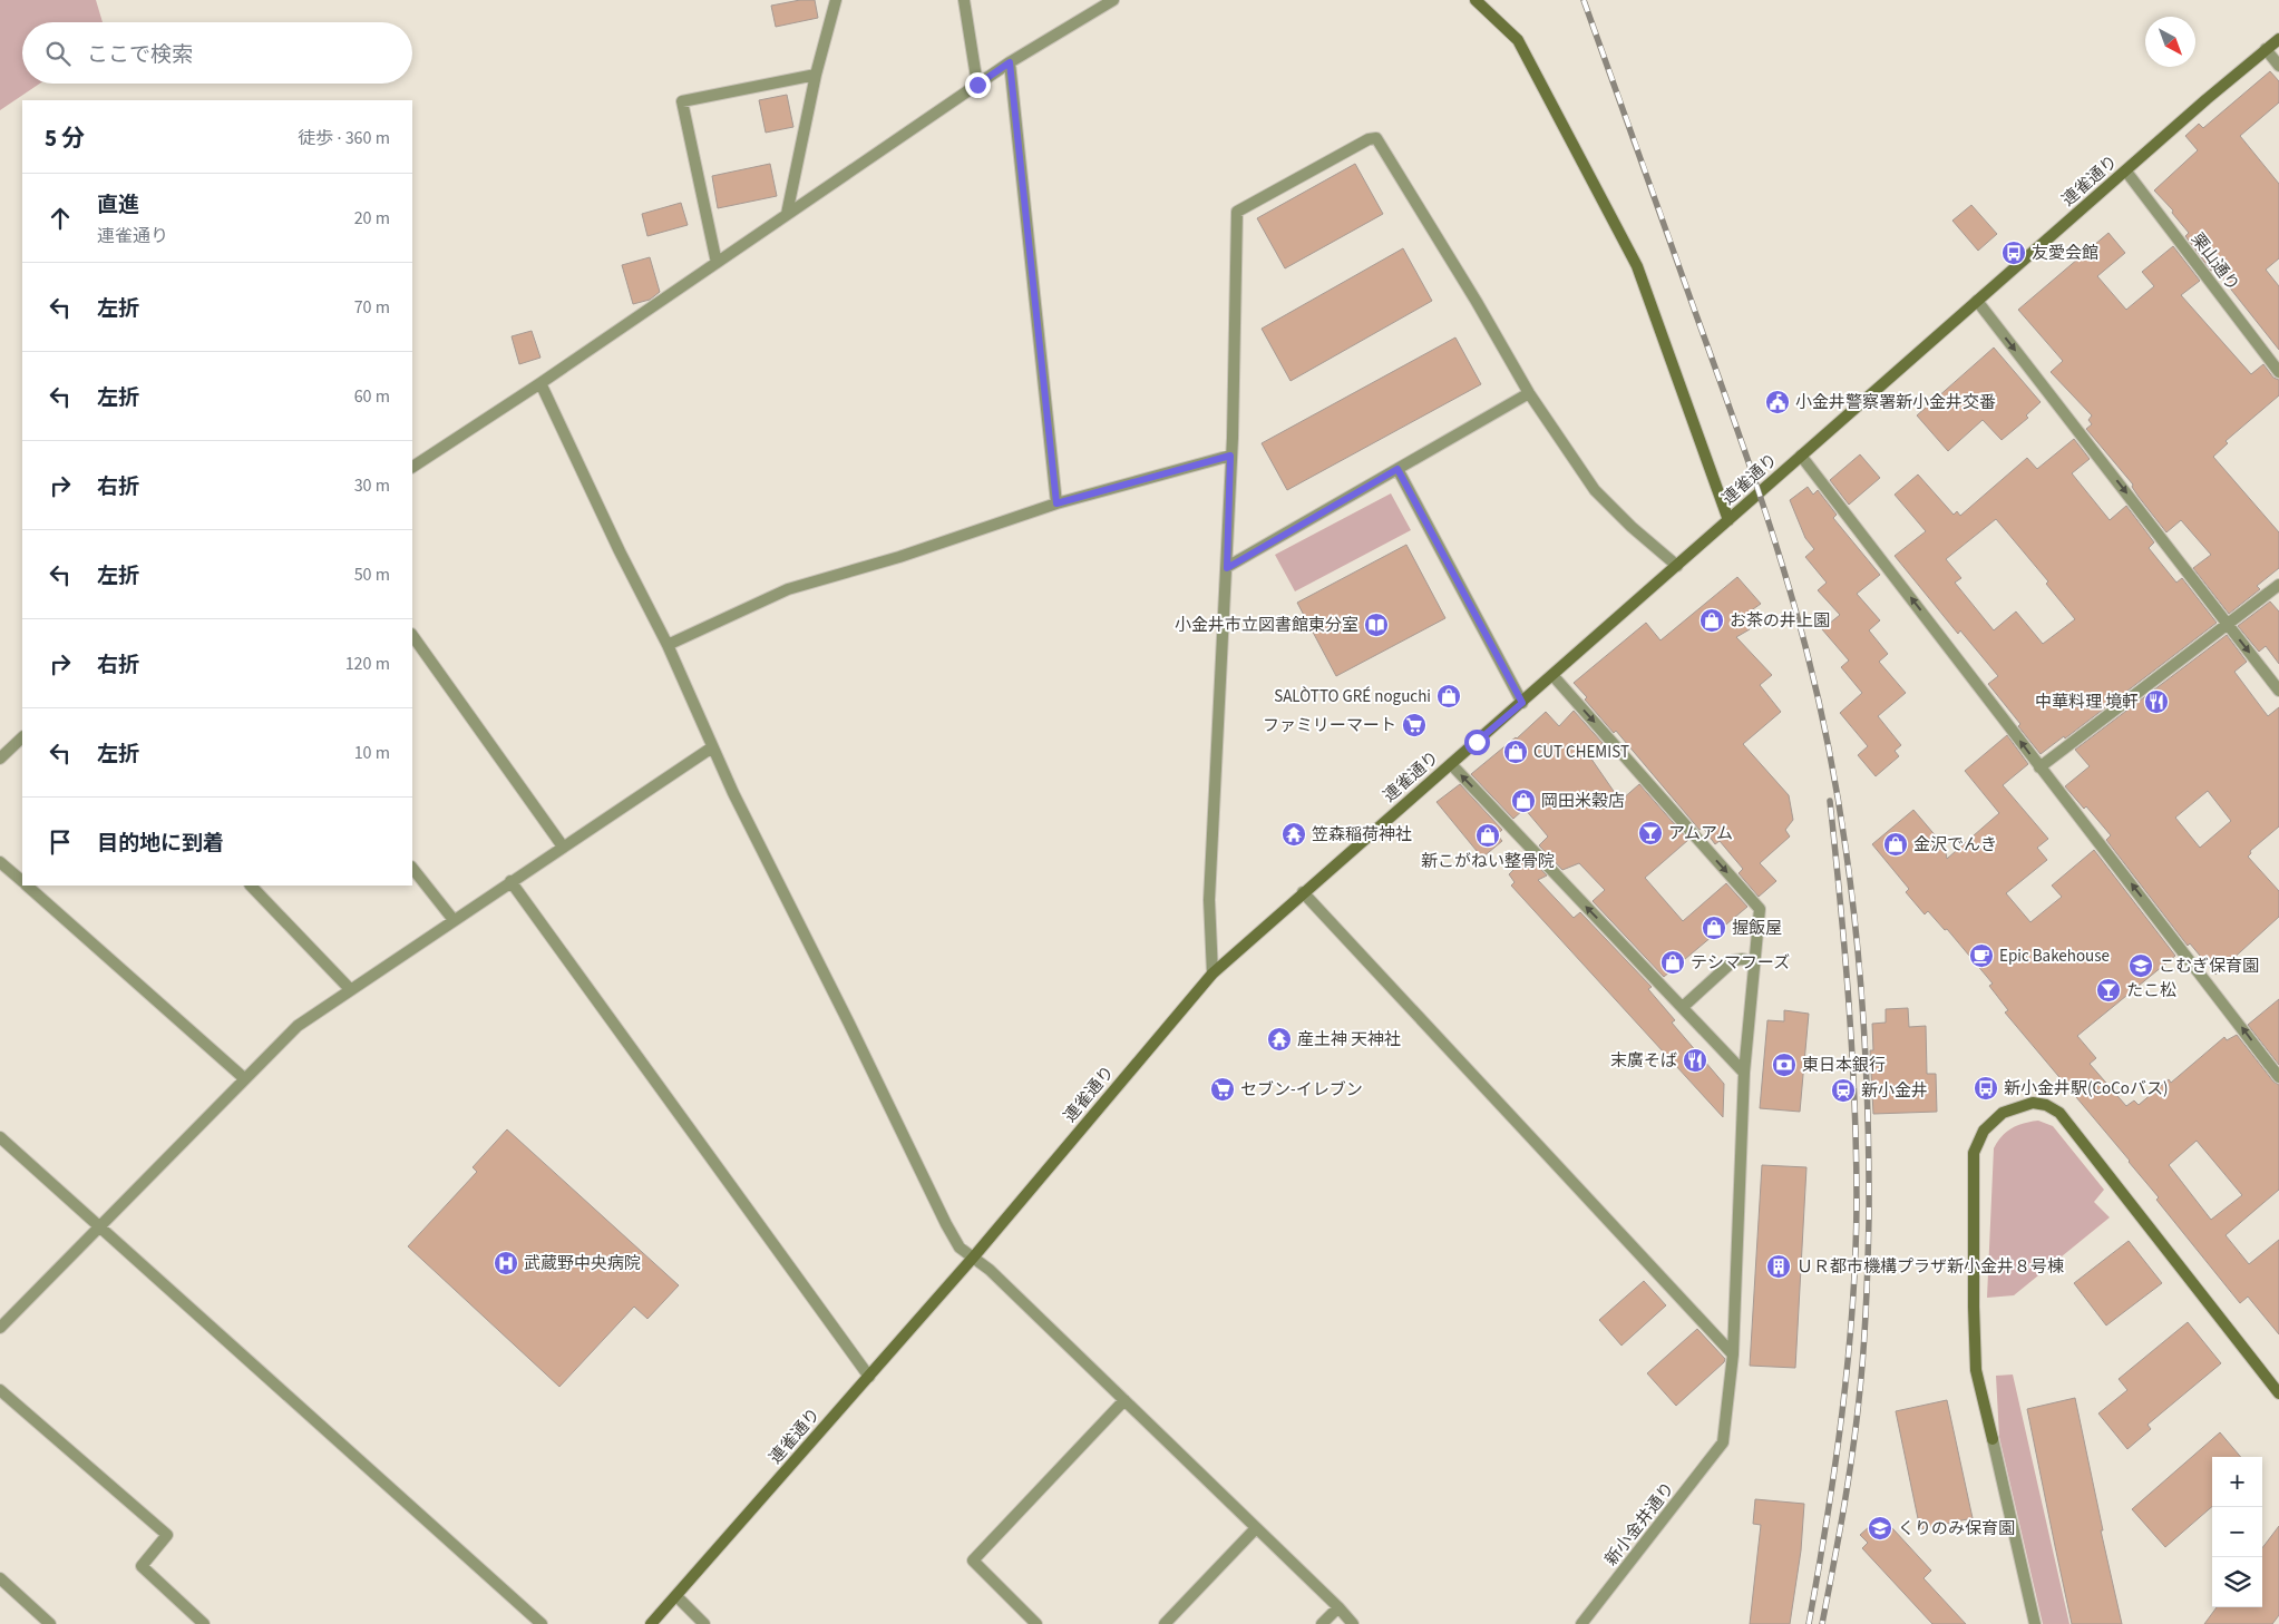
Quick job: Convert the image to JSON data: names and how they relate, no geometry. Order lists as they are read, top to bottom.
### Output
{
  "streets": {
    "main road": ["連雀通り"],
    "street": ["栗山通り", "新小金井通り"]
  },
  "crossings": [
    ["連雀通り", "栗山通り"]
  ],
  "places": {
    "bus stop": ["友愛会館", "新小金井駅(CoCoバス)"],
    "public building": ["小金井警察署新小金井交番"],
    "shop": [
      "お茶の井上園",
      "SALÒTTO GRÉ noguchi",
      "CUT CHEMIST",
      "岡田米穀店",
      "新こがねい整骨院",
      "金沢でんき",
      "握飯屋",
      "テシマフーズ"
    ],
    "library": ["小金井市立図書館東分室"],
    "restaurant": ["中華料理 境軒", "末廣そば"],
    "supermarket": ["ファミリーマート", "セブン-イレブン"],
    "bar": ["アムアム", "たこ松"],
    "temple": ["笠森稲荷神社", "産土神 天神社"],
    "cafe": ["Epic Bakehouse"],
    "school or university": ["こむぎ保育園", "くりのみ保育園"],
    "bank": ["東日本銀行"],
    "station": ["新小金井"],
    "hospital": ["武蔵野中央病院"],
    "building": ["ＵＲ都市機構プラザ新小金井８号棟"]
  },
  "north": "bottom right",
  "page": {
    "search": "ここで検索",
    "heading": ["5 分", "徒歩 · 360 m"],
    "list": [
      ["直進", "連雀通り", "20 m"],
      ["左折", "70 m"],
      ["左折", "60 m"],
      ["右折", "30 m"],
      ["左折", "50 m"],
      ["右折", "120 m"],
      ["左折", "10 m"],
      "目的地に到着"
    ],
    "map_buttons": ["+", "−"]
  }
}
